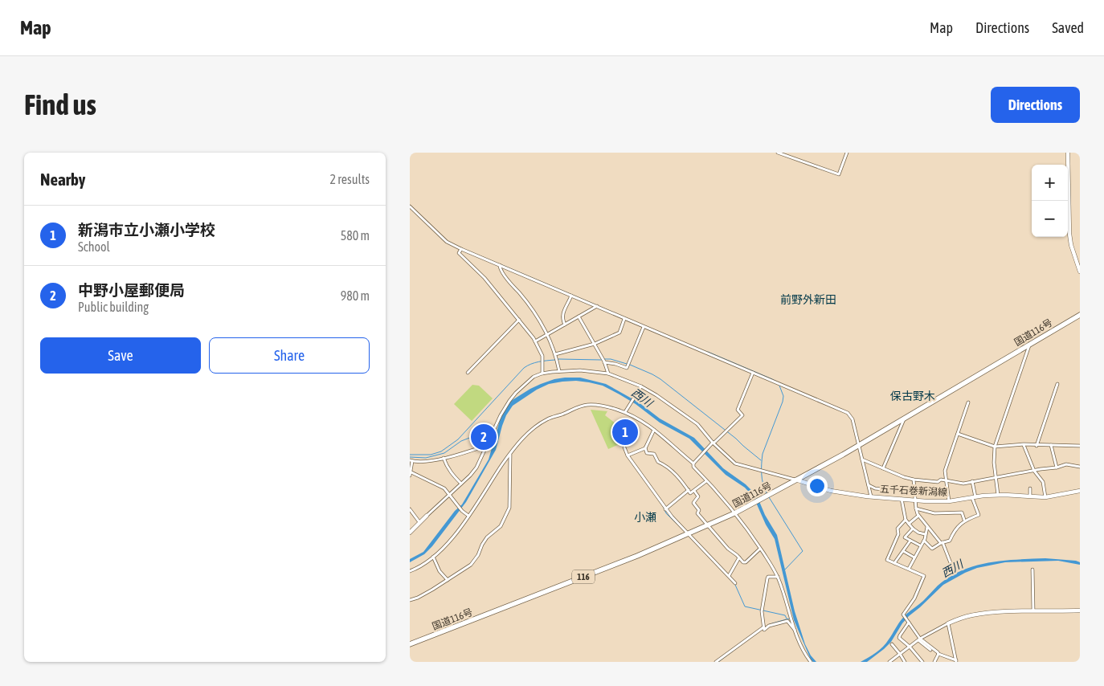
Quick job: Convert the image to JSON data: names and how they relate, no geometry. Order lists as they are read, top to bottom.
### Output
{
  "streets": {
    "highway": ["国道116号", "116"],
    "main road": ["五千石巻新潟線"]
  },
  "crossings": [
    ["国道116号", "五千石巻新潟線"]
  ],
  "districts": ["前野外新田", "保古野木", "小瀬"],
  "water": ["西川"],
  "page": {
    "header": "Map",
    "nav": ["Map", "Directions", "Saved"],
    "buttons": [
      "Directions",
      ["Save", "Share"]
    ],
    "title": "Find us",
    "heading": ["Nearby", "2 results"],
    "map_buttons": ["+", "−"],
    "list": [
      {
        "mark": "1",
        "name": "新潟市立小瀬小学校",
        "note": "School",
        "value": "580 m"
      },
      {
        "mark": "2",
        "name": "中野小屋郵便局",
        "note": "Public building",
        "value": "980 m"
      }
    ],
    "pins": ["1", "2"]
  }
}
